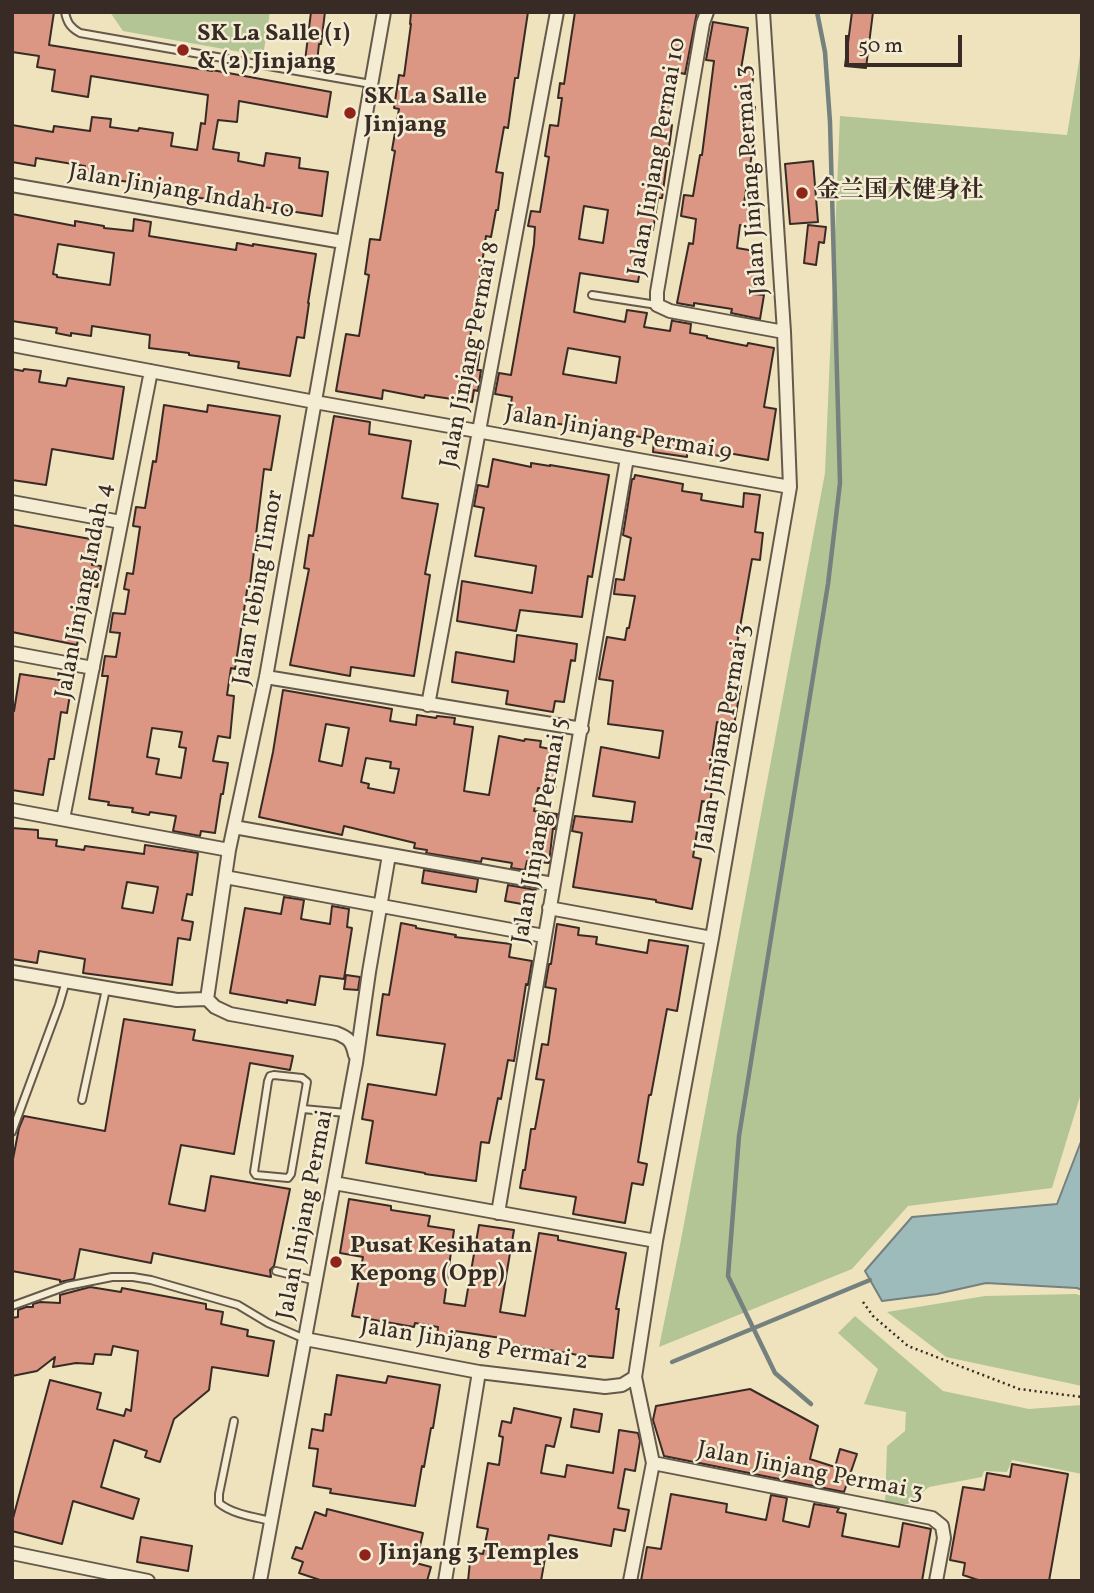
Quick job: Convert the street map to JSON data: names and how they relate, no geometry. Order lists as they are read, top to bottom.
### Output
{
  "streets": {
    "street": [
      "Jalan Jinjang Permai 10",
      "Jalan Jinjang Permai 3",
      "Jalan Jinjang Indah 10",
      "Jalan Jinjang Permai 8",
      "Jalan Jinjang Permai 9",
      "Jalan Tebing Timor",
      "Jalan Jinjang Indah 4",
      "Jalan Jinjang Permai 5",
      "Jalan Jinjang Permai",
      "Jalan Jinjang Permai 2"
    ]
  },
  "crossings": [
    ["Jalan Jinjang Permai 10", "Jalan Jinjang Permai 3"],
    ["Jalan Jinjang Permai 3", "Jalan Jinjang Permai 9"],
    ["Jalan Jinjang Permai 3", "Jalan Jinjang Permai 2"],
    ["Jalan Jinjang Indah 10", "Jalan Tebing Timor"],
    ["Jalan Jinjang Permai 8", "Jalan Jinjang Permai 9"],
    ["Jalan Jinjang Permai 9", "Jalan Tebing Timor"],
    ["Jalan Jinjang Permai 9", "Jalan Jinjang Indah 4"],
    ["Jalan Jinjang Permai 9", "Jalan Jinjang Permai 5"],
    ["Jalan Jinjang Permai", "Jalan Jinjang Permai 2"]
  ],
  "places": [
    "SK La Salle (1) & (2) Jinjang",
    "SK La Salle Jinjang",
    "金兰国术健身社",
    "Pusat Kesihatan Kepong (Opp)",
    "Jinjang 3 Temples"
  ],
  "scale_bar": "50 m"
}
